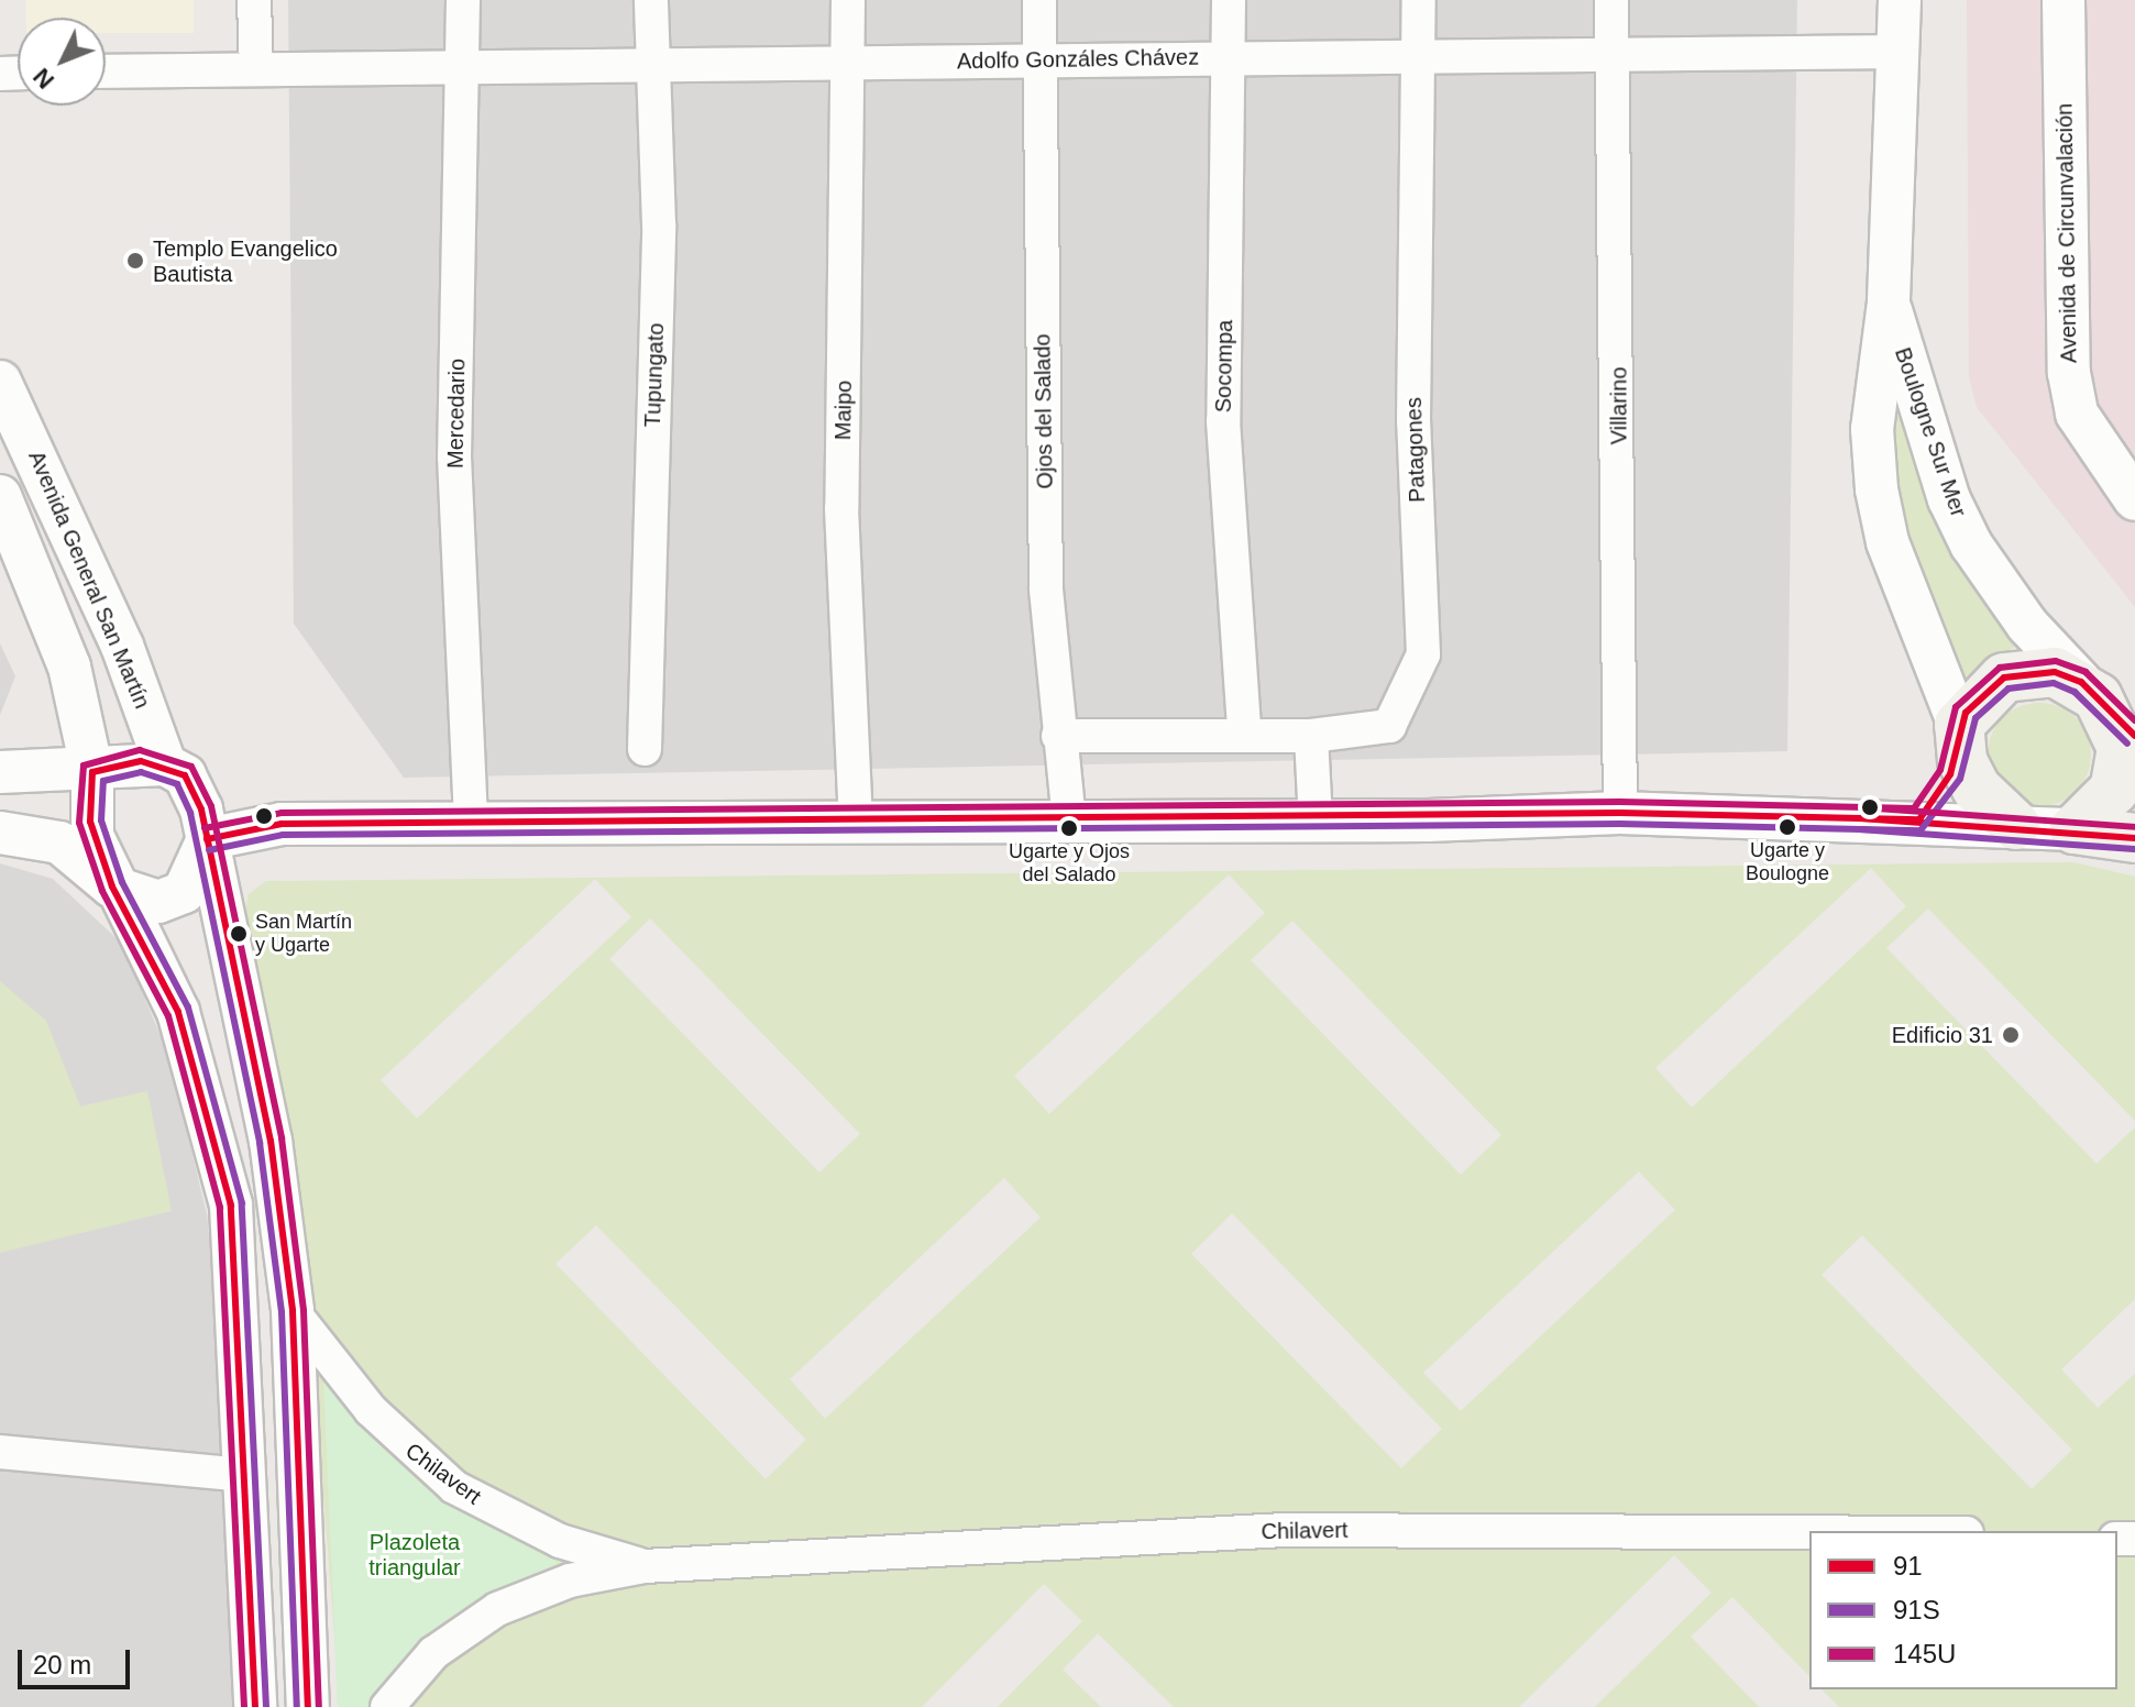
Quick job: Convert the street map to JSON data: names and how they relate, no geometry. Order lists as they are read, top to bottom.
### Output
{
  "streets": {
    "main road": ["Boulogne Sur Mer"],
    "street": [
      "Adolfo Gonzáles Chávez",
      "Avenida de Circunvalación",
      "Socompa",
      "Tupungato",
      "Villarino",
      "Maipo",
      "Ojos del Salado",
      "Mercedario",
      "Patagones",
      "Avenida General San Martín",
      "Chilavert"
    ]
  },
  "crossings": [
    ["Adolfo Gonzáles Chávez", "Socompa"],
    ["Adolfo Gonzáles Chávez", "Tupungato"],
    ["Adolfo Gonzáles Chávez", "Villarino"],
    ["Adolfo Gonzáles Chávez", "Maipo"],
    ["Adolfo Gonzáles Chávez", "Ojos del Salado"],
    ["Adolfo Gonzáles Chávez", "Mercedario"],
    ["Adolfo Gonzáles Chávez", "Boulogne Sur Mer"],
    ["Adolfo Gonzáles Chávez", "Patagones"],
    ["Avenida General San Martín", "Chilavert"]
  ],
  "parks": ["Plazoleta triangular"],
  "places": [
    "Templo Evangelico Bautista",
    "Ugarte y Boulogne",
    "Ugarte y Ojos del Salado",
    "San Martín y Ugarte",
    "Edificio 31"
  ],
  "lines": ["transit line 145U", "transit line 91", "transit line 91S"],
  "legend": ["91", "91S", "145U"],
  "scale_bar": "20 m",
  "north": "bottom left"
}
